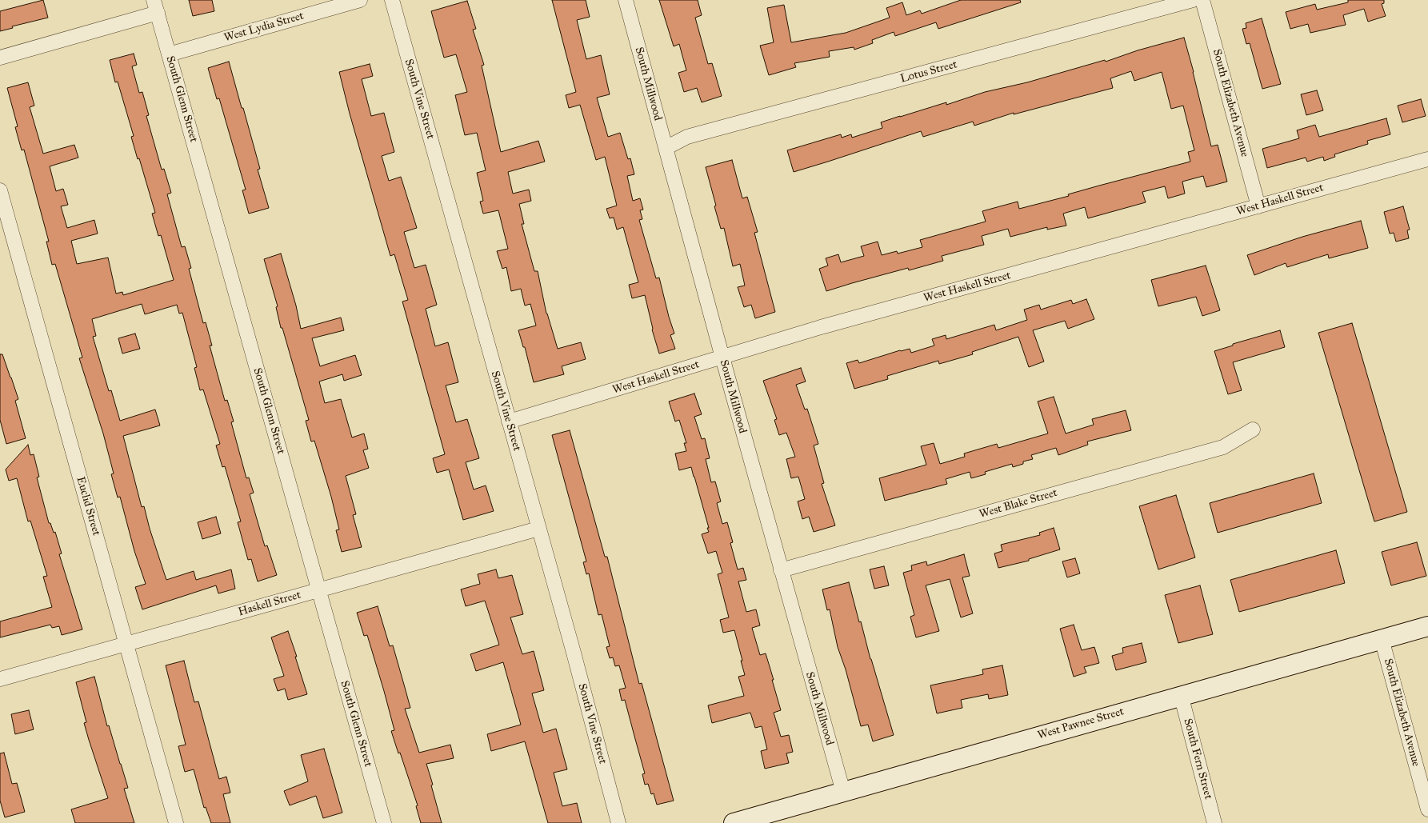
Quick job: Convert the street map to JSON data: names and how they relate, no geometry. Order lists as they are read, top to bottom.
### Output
{
  "streets": {
    "main road": ["West Pawnee Street"],
    "street": [
      "West Lydia Street",
      "Lotus Street",
      "South Millwood",
      "South Glenn Street",
      "South Vine Street",
      "South Elizabeth Avenue",
      "West Haskell Street",
      "West Blake Street",
      "Euclid Street",
      "Haskell Street",
      "South Fern Street"
    ]
  },
  "crossings": [
    ["West Lydia Street", "South Glenn Street"],
    ["Lotus Street", "South Millwood"],
    ["South Millwood", "West Haskell Street"],
    ["South Millwood", "West Blake Street"],
    ["South Millwood", "West Pawnee Street"],
    ["South Glenn Street", "Haskell Street"],
    ["South Vine Street", "West Haskell Street"],
    ["South Vine Street", "Haskell Street"],
    ["South Elizabeth Avenue", "West Haskell Street"],
    ["South Elizabeth Avenue", "West Pawnee Street"],
    ["Euclid Street", "Haskell Street"],
    ["West Pawnee Street", "South Fern Street"]
  ]
}
